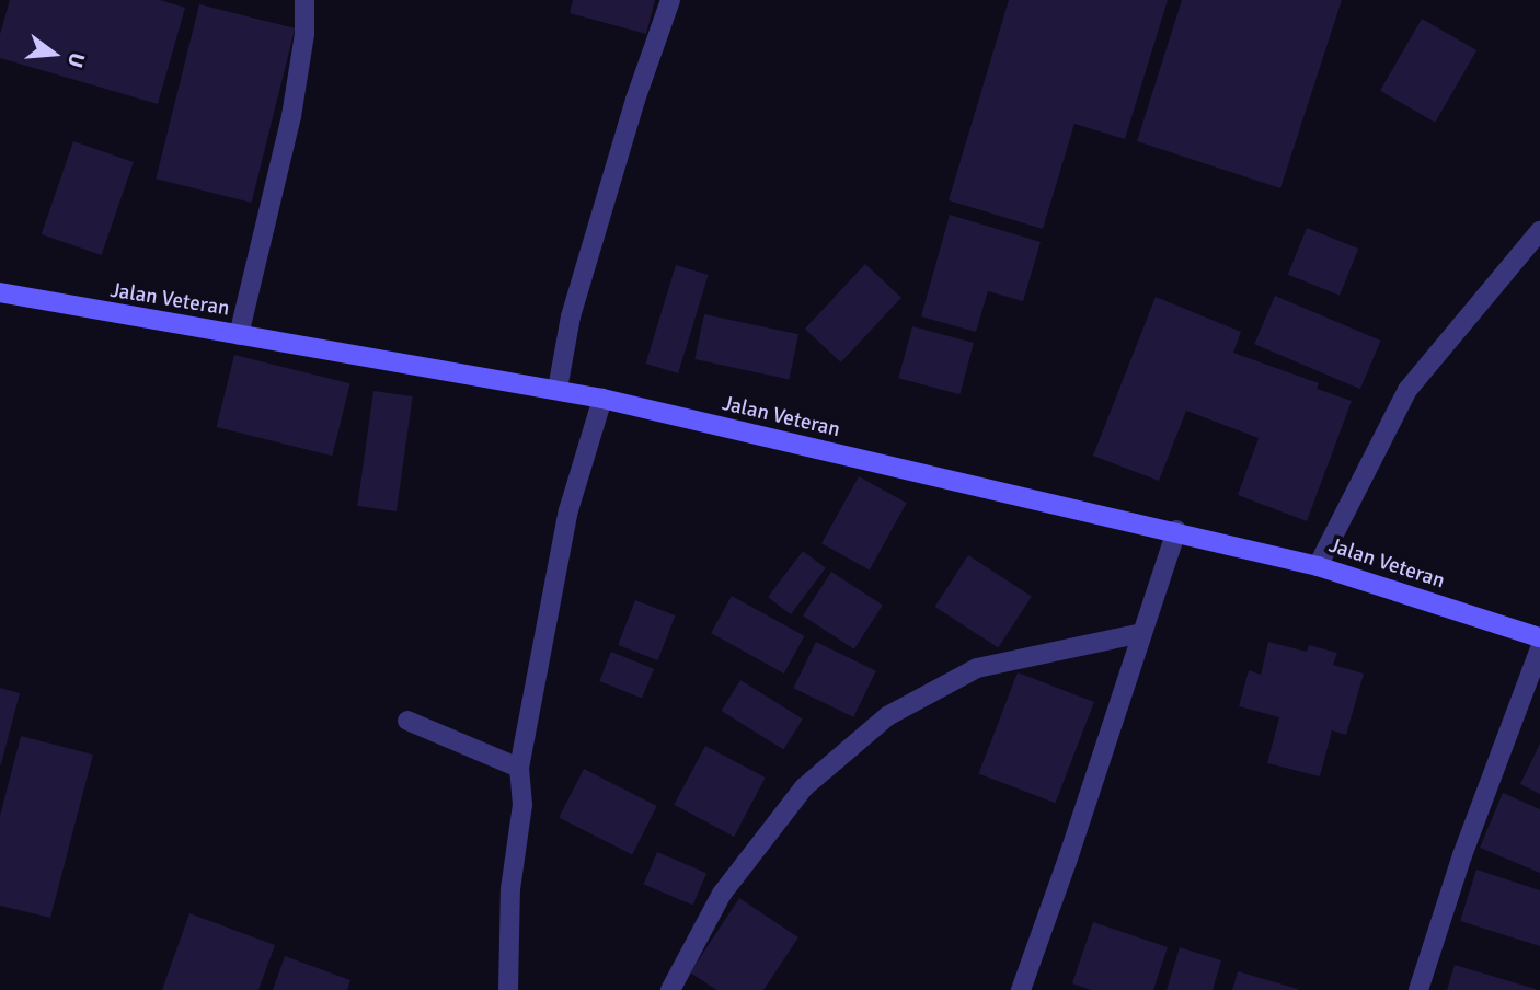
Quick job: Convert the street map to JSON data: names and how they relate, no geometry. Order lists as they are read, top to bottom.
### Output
{
  "streets": {
    "main road": ["Jalan Veteran"]
  },
  "north": "right"
}
